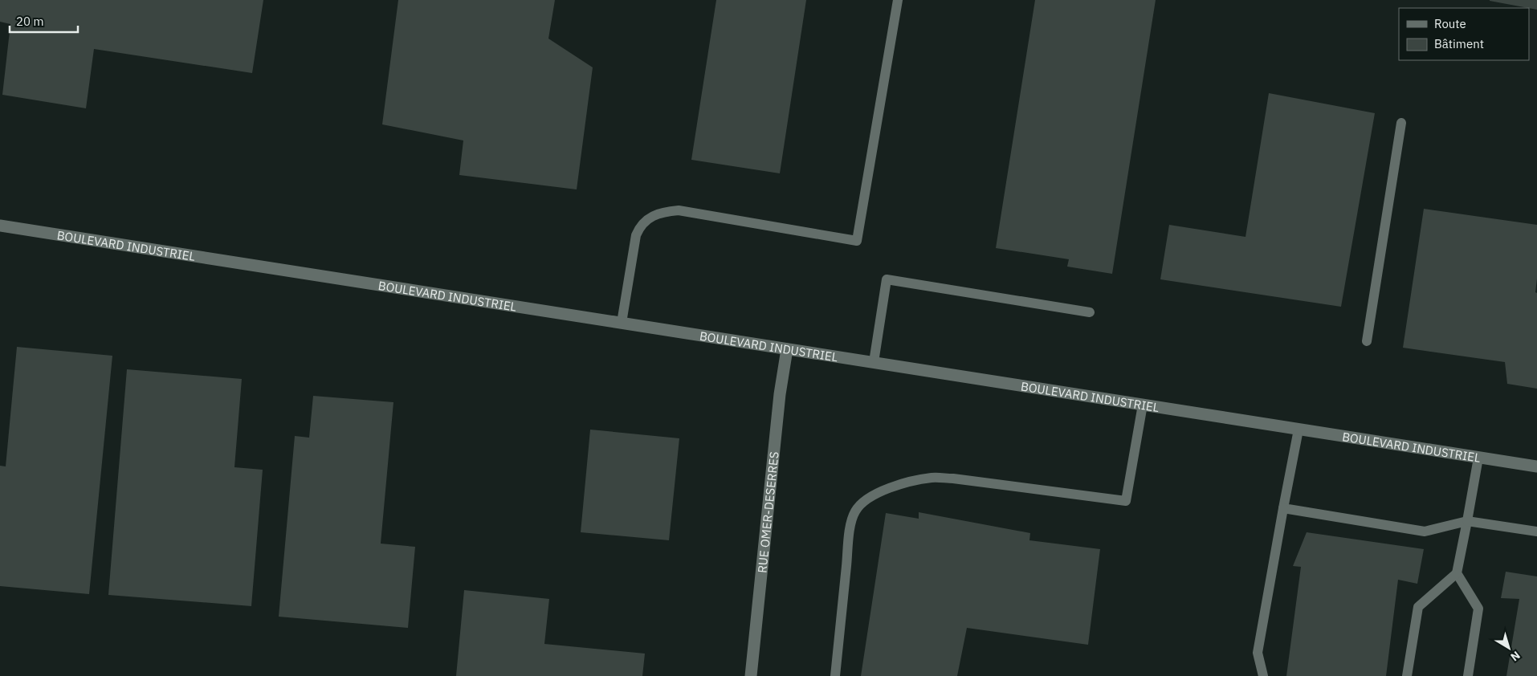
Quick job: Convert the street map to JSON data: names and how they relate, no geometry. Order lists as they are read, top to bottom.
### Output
{
  "streets": {
    "street": ["BOULEVARD INDUSTRIEL", "RUE OMER-DESERRES"]
  },
  "crossings": [
    ["BOULEVARD INDUSTRIEL", "RUE OMER-DESERRES"]
  ],
  "legend": ["Route", "Bâtiment"],
  "scale_bar": "20 m",
  "north": "bottom right"
}
